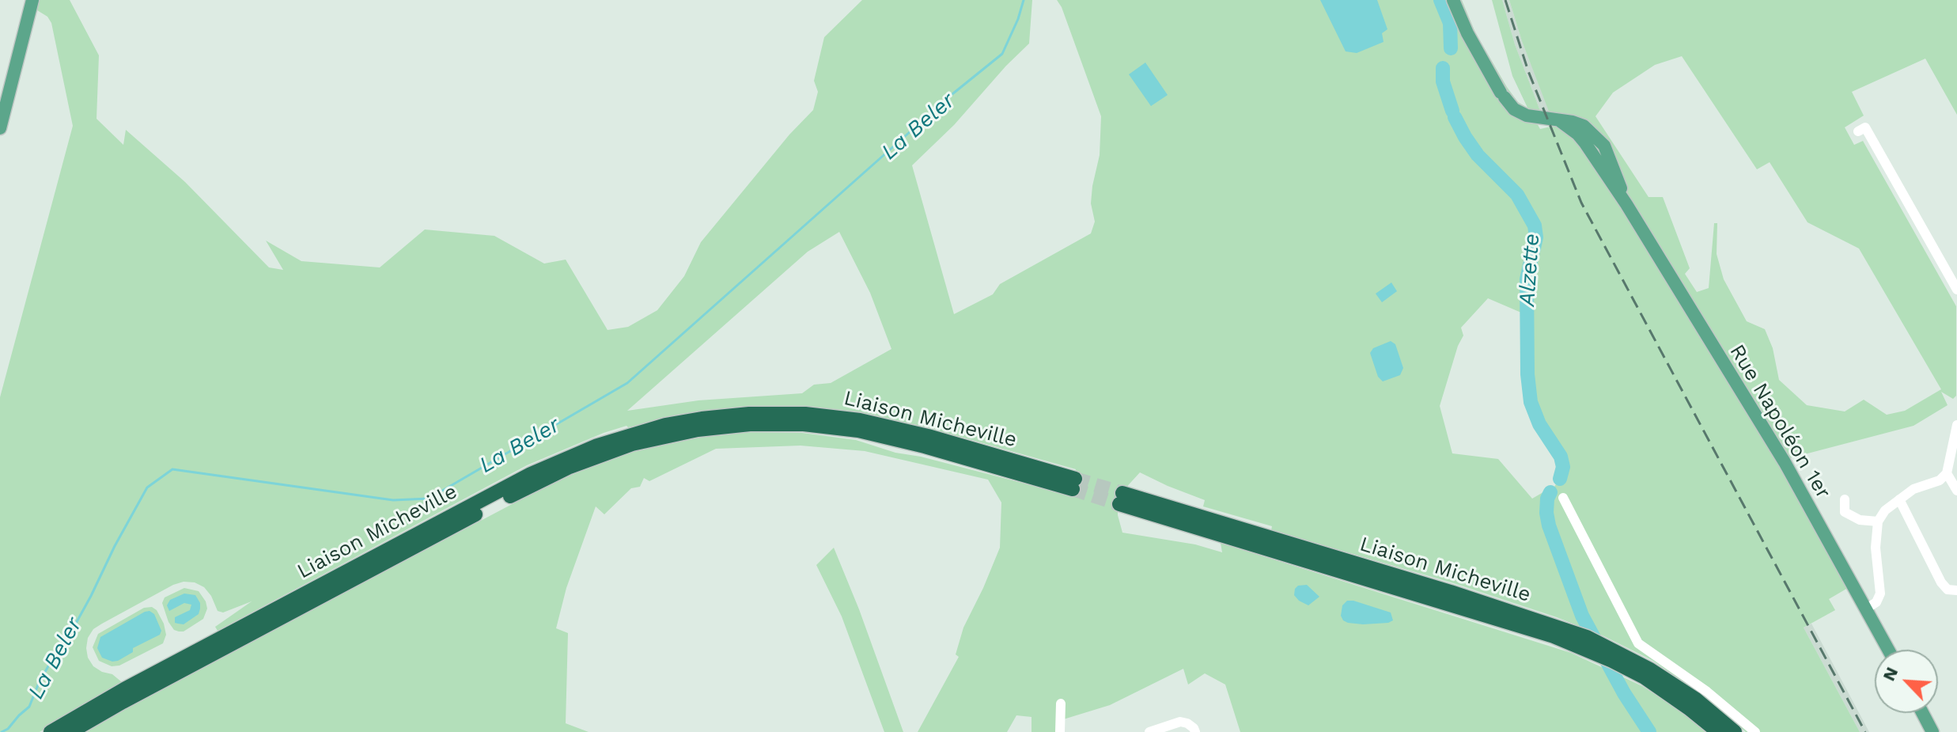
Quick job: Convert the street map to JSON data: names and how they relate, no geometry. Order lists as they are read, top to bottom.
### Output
{
  "streets": {
    "highway": ["Liaison Micheville"],
    "main road": ["Rue Napoléon 1er"]
  },
  "water": ["La Beler", "Alzette"],
  "north": "top left"
}
